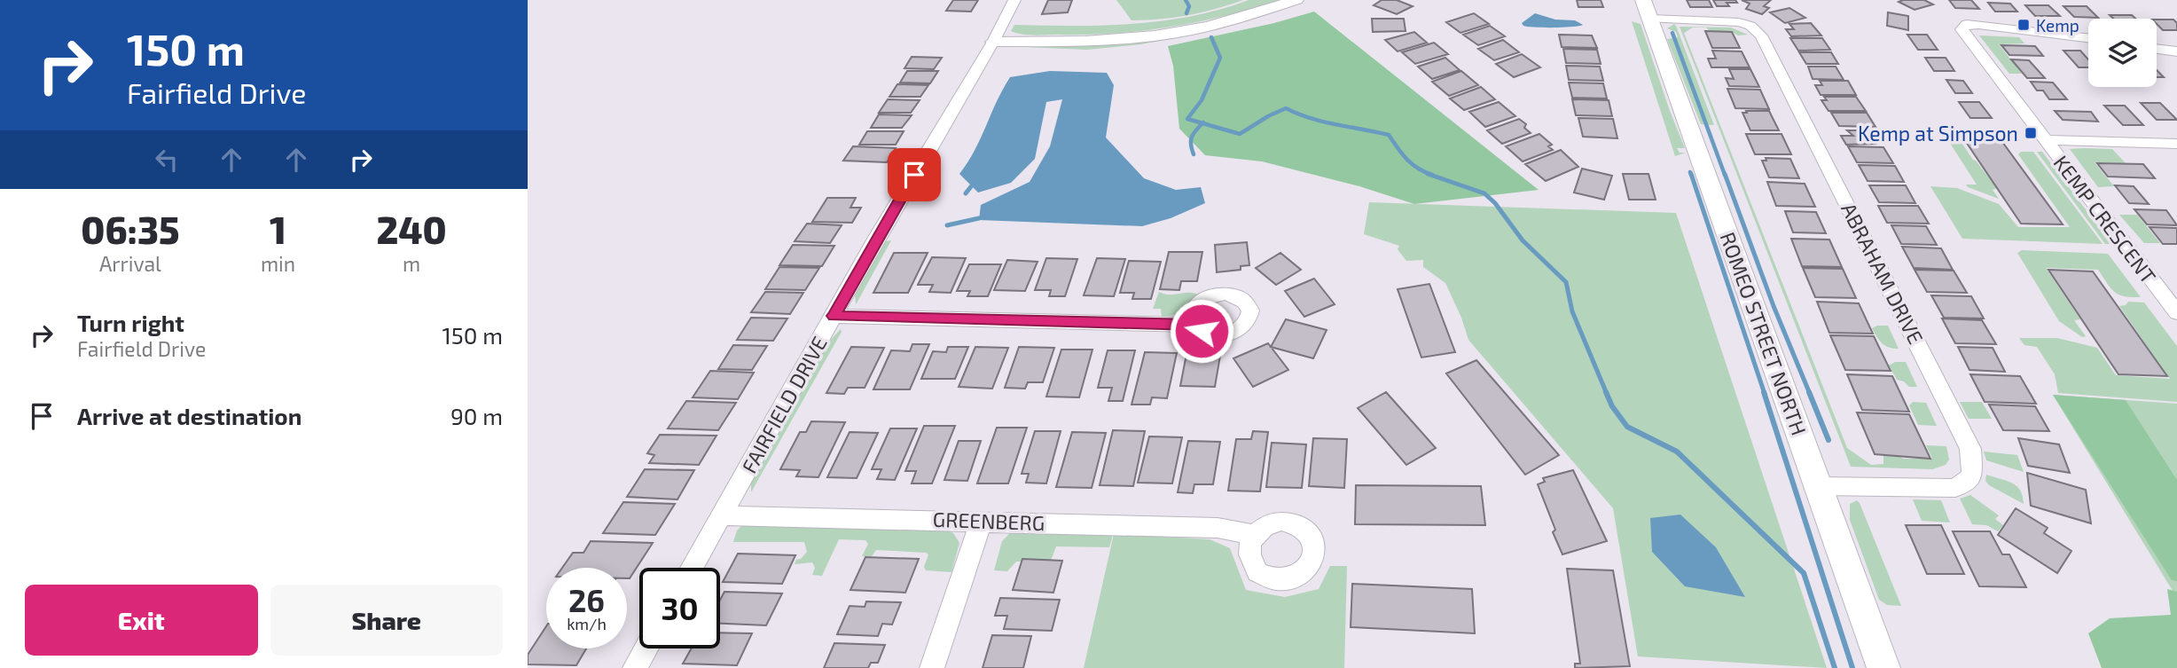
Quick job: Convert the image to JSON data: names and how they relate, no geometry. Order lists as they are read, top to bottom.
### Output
{
  "streets": {
    "main road": ["ROMEO STREET NORTH"],
    "street": [
      "KEMP CRESCENT",
      "ABRAHAM DRIVE",
      "FAIRFIELD DRIVE",
      "GREENBERG"
    ]
  },
  "crossings": [
    ["ABRAHAM DRIVE", "ROMEO STREET NORTH"],
    ["FAIRFIELD DRIVE", "GREENBERG"]
  ],
  "places": {
    "transit": ["Kemp", "Kemp at Simpson"]
  },
  "page": {
    "turn": ["150 m", "Fairfield Drive"],
    "eta": [
      "06:35",
      "Arrival",
      "1",
      "min",
      "240",
      "m"
    ],
    "list": [
      {
        "name": "Turn right",
        "note": "Fairfield Drive",
        "value": "150 m"
      },
      {
        "name": "Arrive at destination",
        "value": "90 m"
      }
    ],
    "speed": "26 km/h",
    "limit": "30",
    "buttons": ["Exit", "Share"]
  }
}
